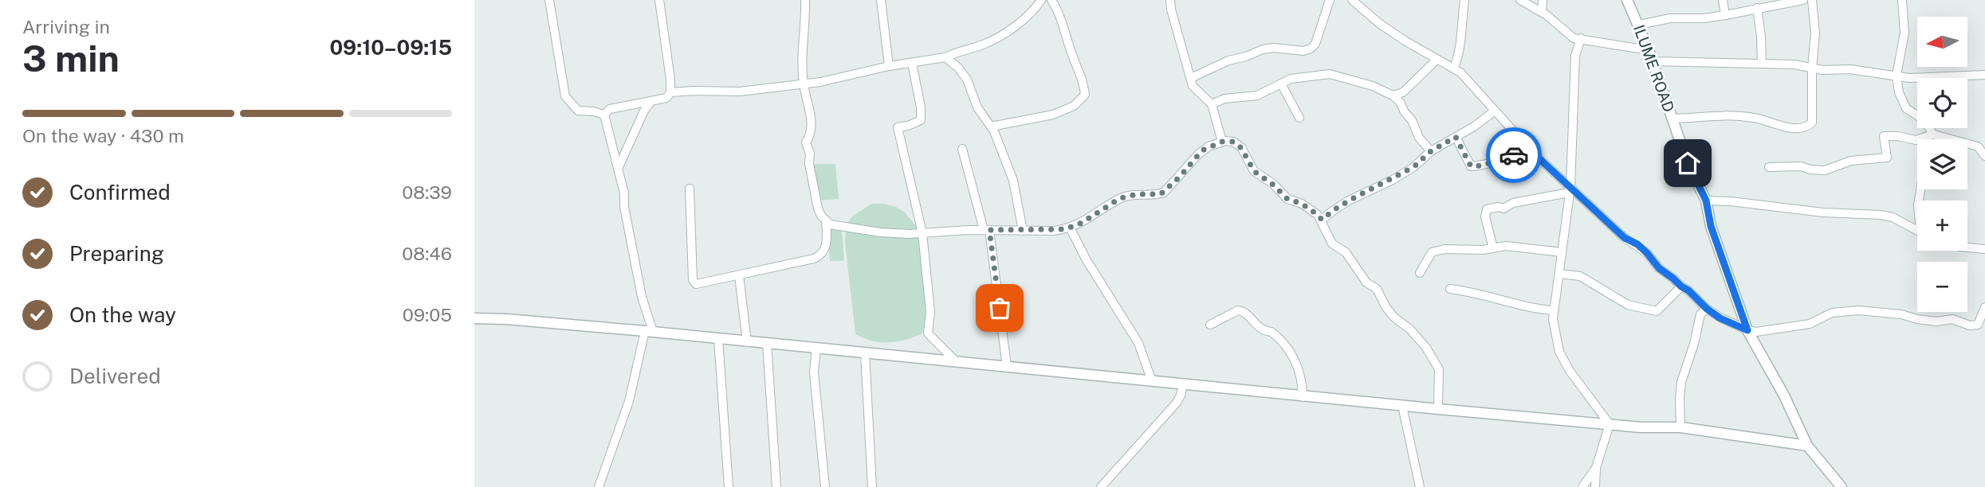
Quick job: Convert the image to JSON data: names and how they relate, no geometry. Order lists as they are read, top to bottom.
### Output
{
  "streets": {
    "street": ["ILUME ROAD"]
  },
  "north": "left",
  "page": {
    "heading": ["3 min", "Arriving in", "09:10–09:15"],
    "map_buttons": ["+", "−"],
    "bar": "On the way · 430 m",
    "list": [
      ["Confirmed", "08:39"],
      ["Preparing", "08:46"],
      ["On the way", "09:05"],
      "Delivered"
    ]
  }
}
